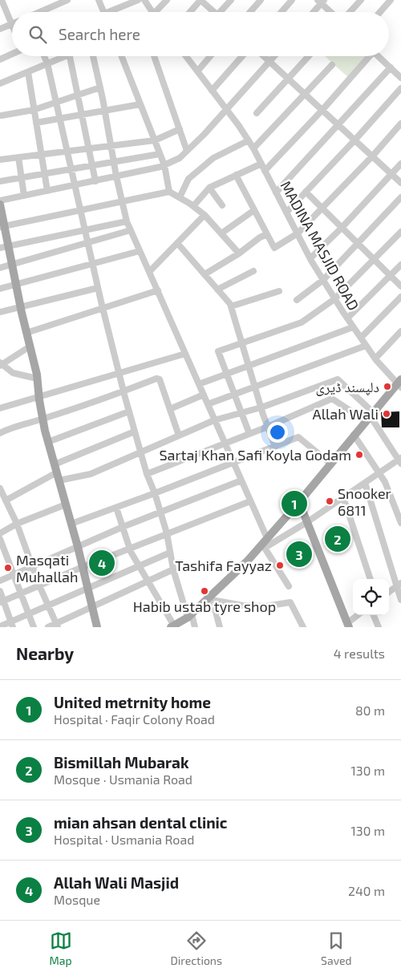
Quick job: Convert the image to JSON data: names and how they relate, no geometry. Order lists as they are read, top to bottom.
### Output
{
  "streets": {
    "street": ["MADINA MASJID ROAD"]
  },
  "places": [
    "دلپسند ڈیری",
    "Allah Wali",
    "Sartaj Khan Safi Koyla Godam",
    "Snooker 6811",
    "Tashifa Fayyaz",
    "Masqati Muhallah",
    "Habib ustab tyre shop"
  ],
  "page": {
    "search": "Search here",
    "pins": [
      "1",
      "2",
      "3",
      "4"
    ],
    "heading": ["Nearby", "4 results"],
    "list": [
      {
        "mark": "1",
        "name": "United metrnity home",
        "note": "Hospital · Faqir Colony Road",
        "value": "80 m"
      },
      {
        "mark": "2",
        "name": "Bismillah Mubarak",
        "note": "Mosque · Usmania Road",
        "value": "130 m"
      },
      {
        "mark": "3",
        "name": "mian ahsan dental clinic",
        "note": "Hospital · Usmania Road",
        "value": "130 m"
      },
      {
        "mark": "4",
        "name": "Allah Wali Masjid",
        "note": "Mosque",
        "value": "240 m"
      }
    ],
    "nav": ["Map", "Directions", "Saved"]
  }
}
